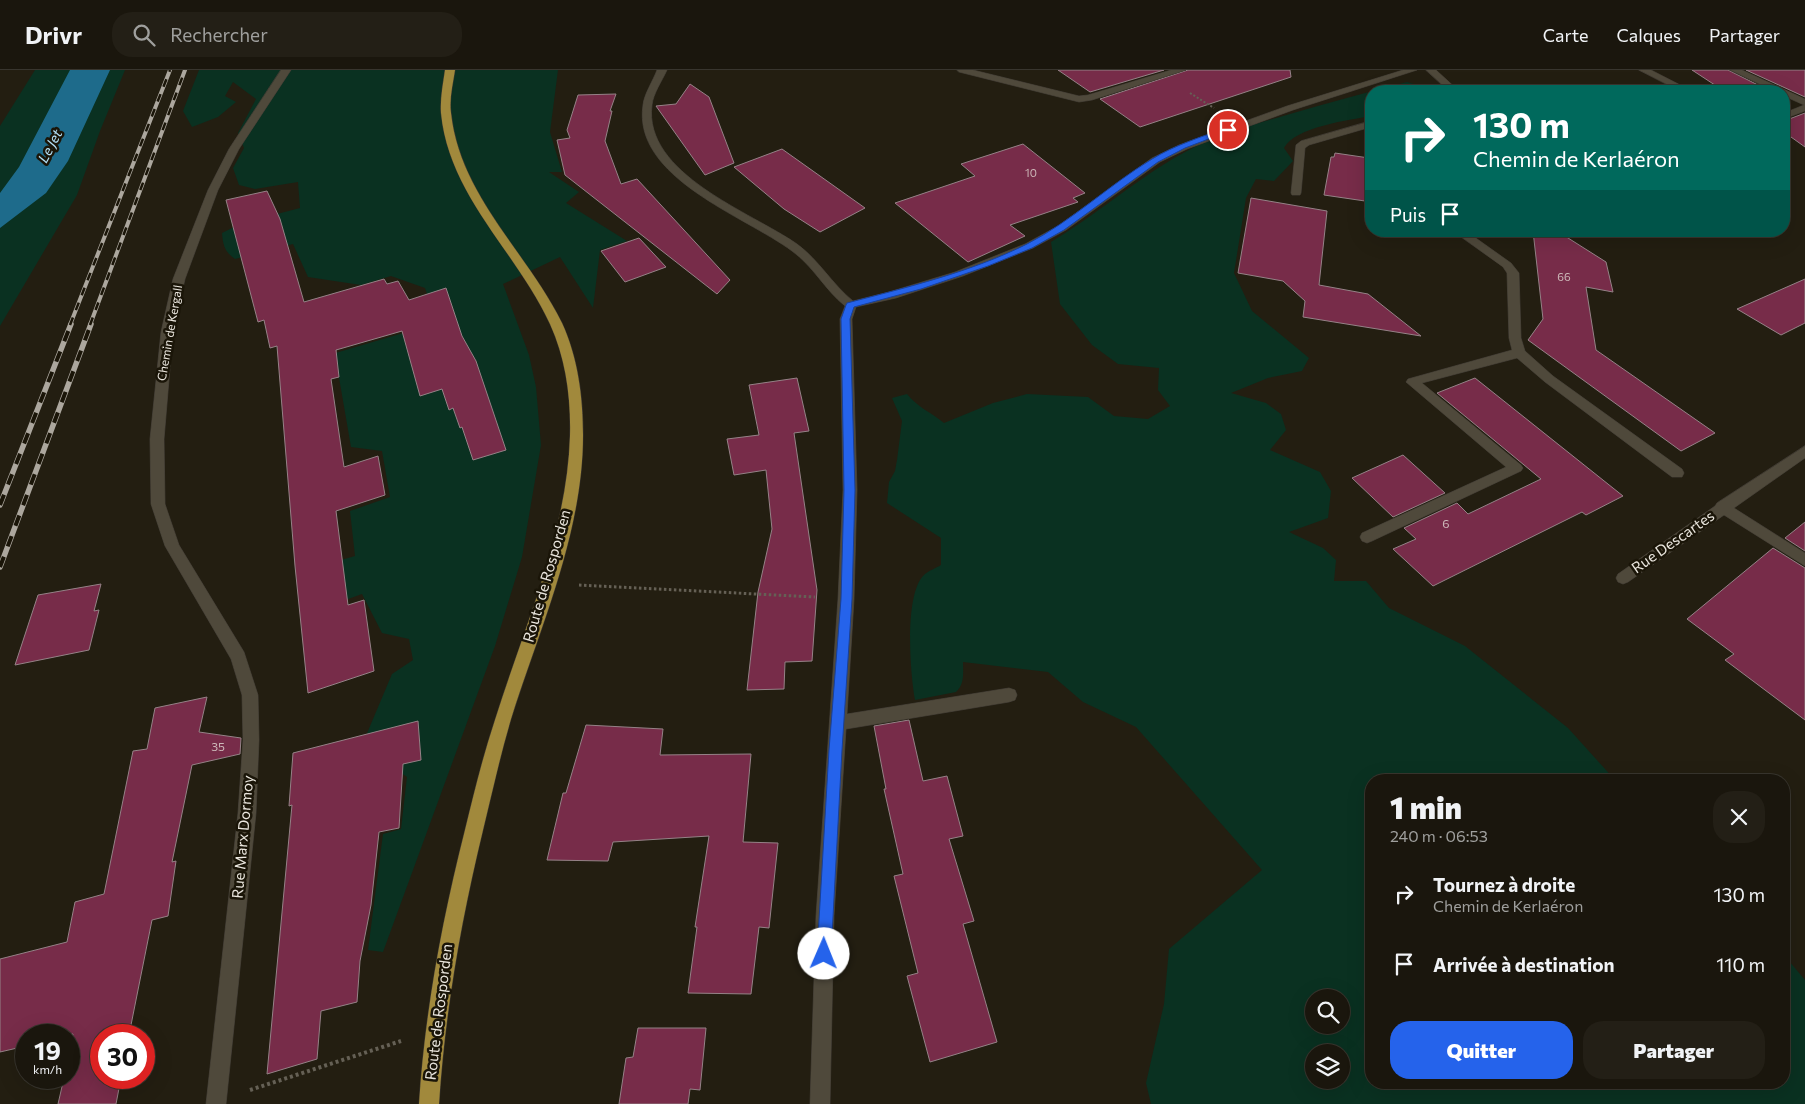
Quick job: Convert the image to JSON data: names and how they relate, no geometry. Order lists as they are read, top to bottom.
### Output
{
  "streets": {
    "main road": ["Route de Rosporden"],
    "street": ["Chemin de Kergall", "Rue Descartes", "Rue Marx Dormoy"]
  },
  "crossings": [
    ["Chemin de Kergall", "Rue Marx Dormoy"]
  ],
  "water": ["Le Jet"],
  "house_numbers": [
    "10",
    "66",
    "6",
    "35"
  ],
  "page": {
    "header": "Drivr",
    "search": "Rechercher",
    "nav": ["Carte", "Calques", "Partager"],
    "turn": ["130 m", "Chemin de Kerlaéron"],
    "then": "Puis",
    "heading": ["1 min", "240 m · 06:53"],
    "list": [
      {
        "name": "Tournez à droite",
        "note": "Chemin de Kerlaéron",
        "value": "130 m"
      },
      {
        "name": "Arrivée à destination",
        "value": "110 m"
      }
    ],
    "buttons": ["Quitter", "Partager"],
    "speed": "19 km/h",
    "limit": "30"
  }
}
